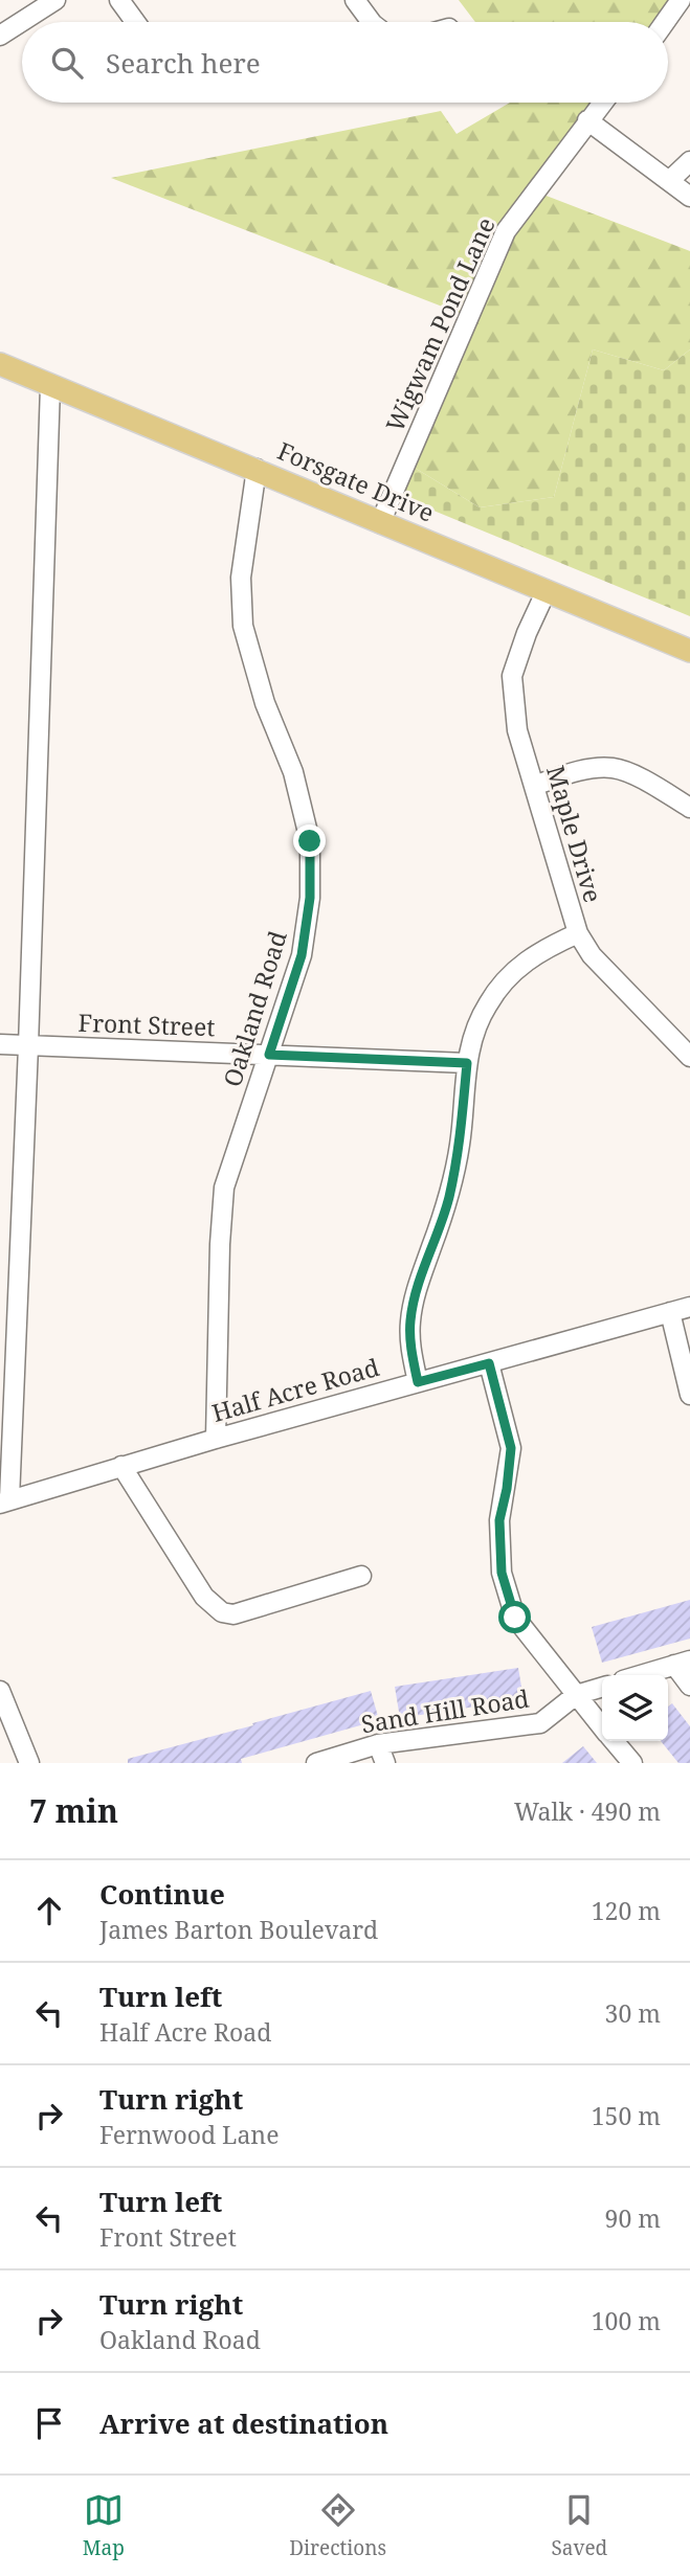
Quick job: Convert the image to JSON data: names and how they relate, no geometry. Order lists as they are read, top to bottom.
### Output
{
  "streets": {
    "main road": ["Forsgate Drive"],
    "street": [
      "Wigwam Pond Lane",
      "Maple Drive",
      "Oakland Road",
      "Front Street",
      "Half Acre Road",
      "Sand Hill Road"
    ]
  },
  "crossings": [
    ["Wigwam Pond Lane", "Forsgate Drive"],
    ["Forsgate Drive", "Maple Drive"],
    ["Forsgate Drive", "Oakland Road"],
    ["Oakland Road", "Front Street"],
    ["Oakland Road", "Half Acre Road"]
  ],
  "page": {
    "search": "Search here",
    "heading": ["7 min", "Walk · 490 m"],
    "list": [
      ["Continue", "James Barton Boulevard", "120 m"],
      ["Turn left", "Half Acre Road", "30 m"],
      ["Turn right", "Fernwood Lane", "150 m"],
      ["Turn left", "Front Street", "90 m"],
      ["Turn right", "Oakland Road", "100 m"],
      "Arrive at destination"
    ],
    "nav": ["Map", "Directions", "Saved"]
  }
}
